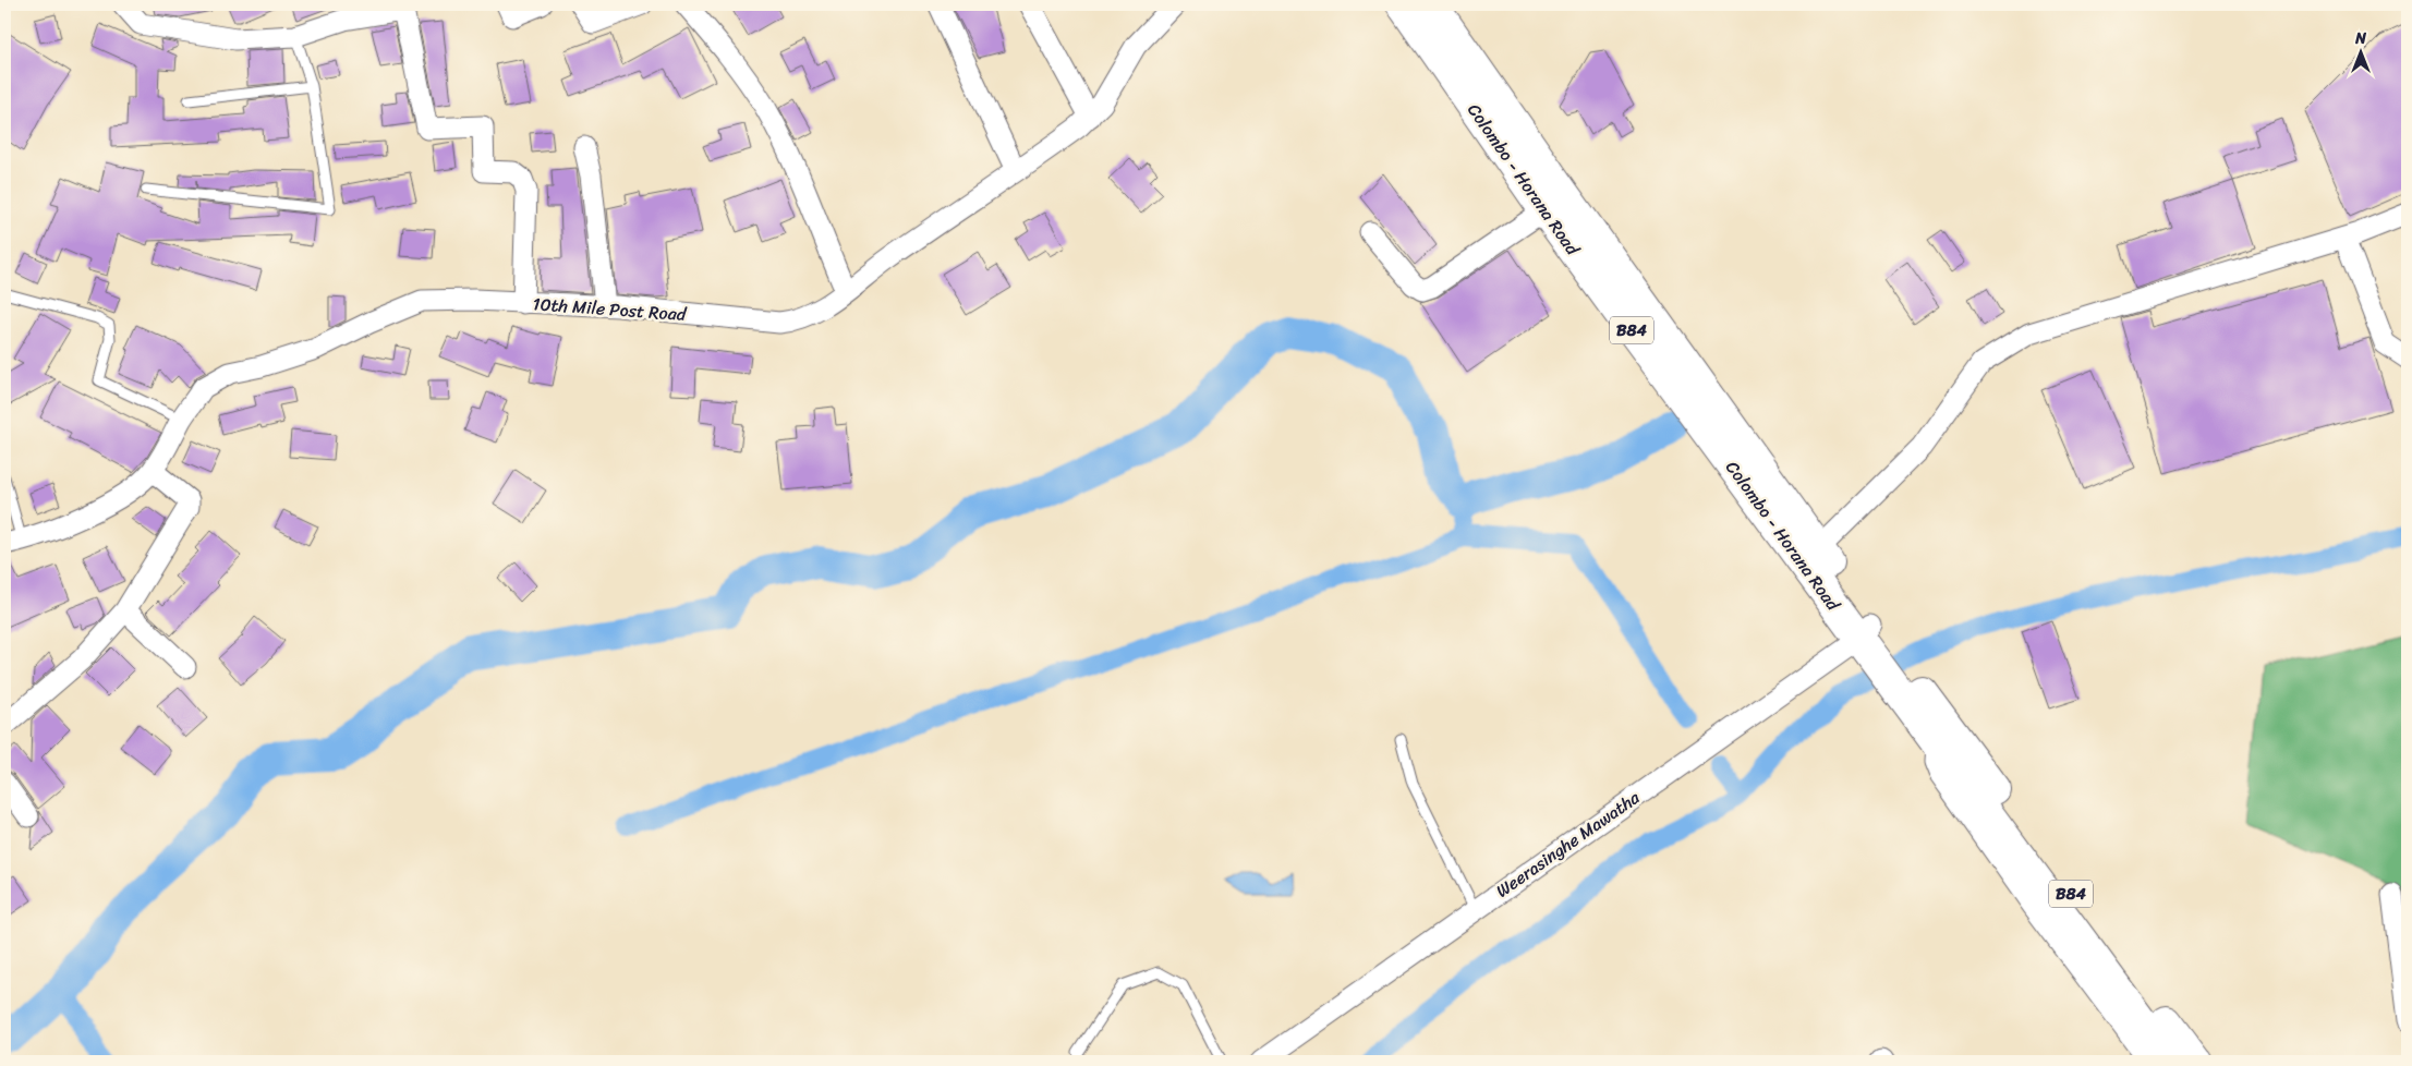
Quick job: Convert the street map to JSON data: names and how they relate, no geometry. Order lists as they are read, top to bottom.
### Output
{
  "streets": {
    "main road": ["Colombo - Horana Road", "B84"],
    "street": ["10th Mile Post Road", "Weerasinghe Mawatha"]
  },
  "crossings": [
    ["Colombo - Horana Road", "Weerasinghe Mawatha"]
  ],
  "north": "top"
}
